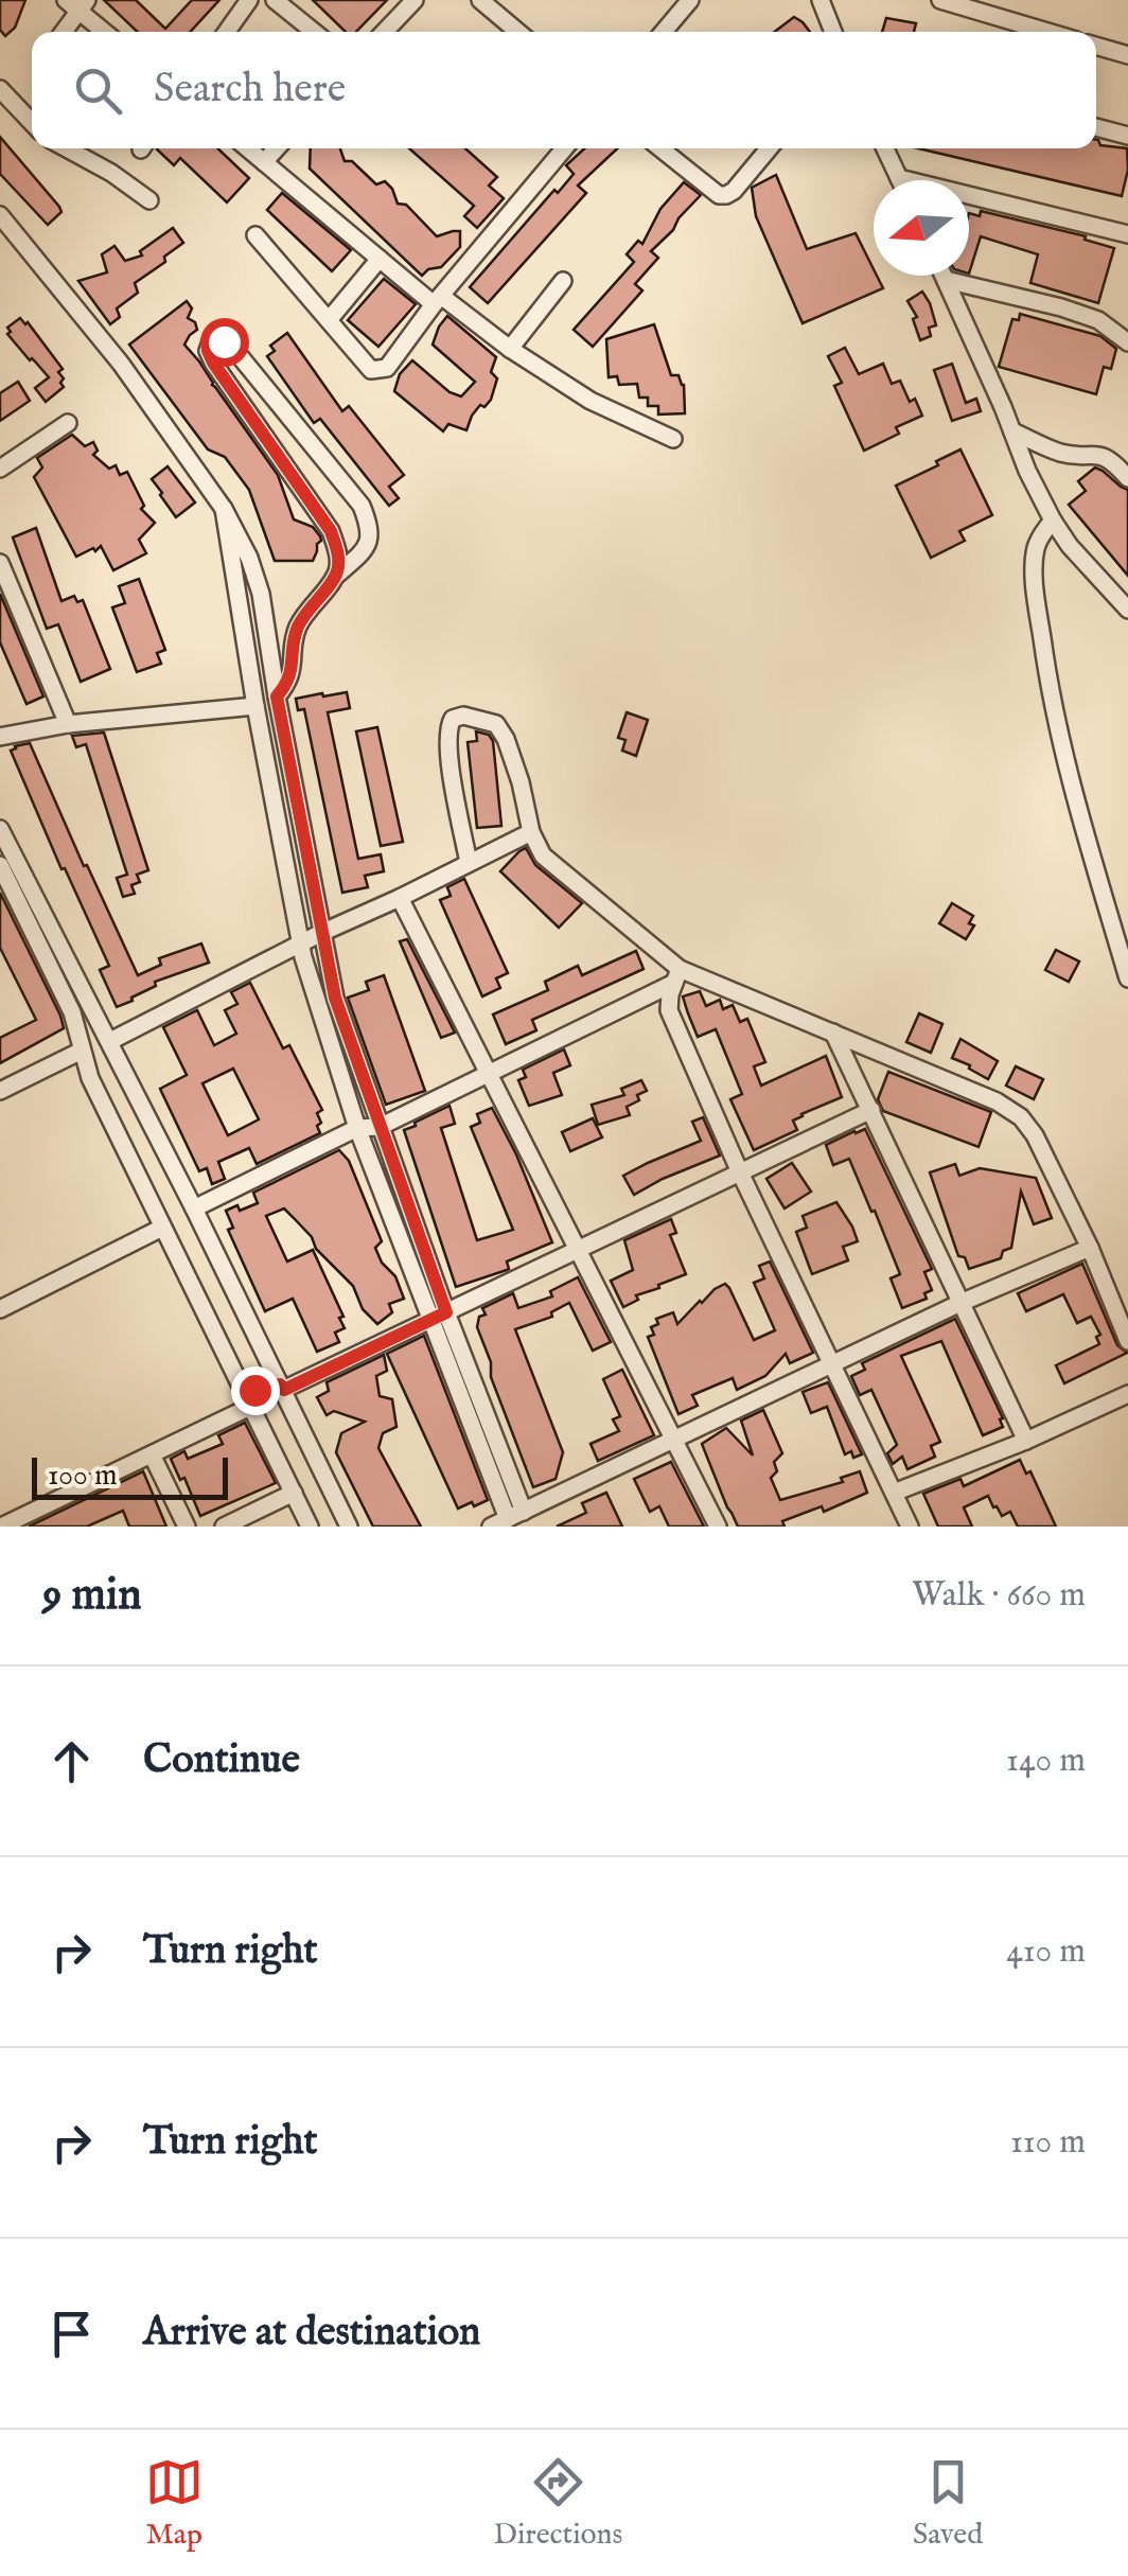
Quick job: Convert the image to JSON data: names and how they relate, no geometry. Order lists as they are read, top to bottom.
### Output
{
  "scale_bar": "100 m",
  "north": "left",
  "page": {
    "search": "Search here",
    "scale": "100 m",
    "heading": ["9 min", "Walk · 660 m"],
    "list": [
      ["Continue", "140 m"],
      ["Turn right", "410 m"],
      ["Turn right", "110 m"],
      "Arrive at destination"
    ],
    "nav": ["Map", "Directions", "Saved"]
  }
}
